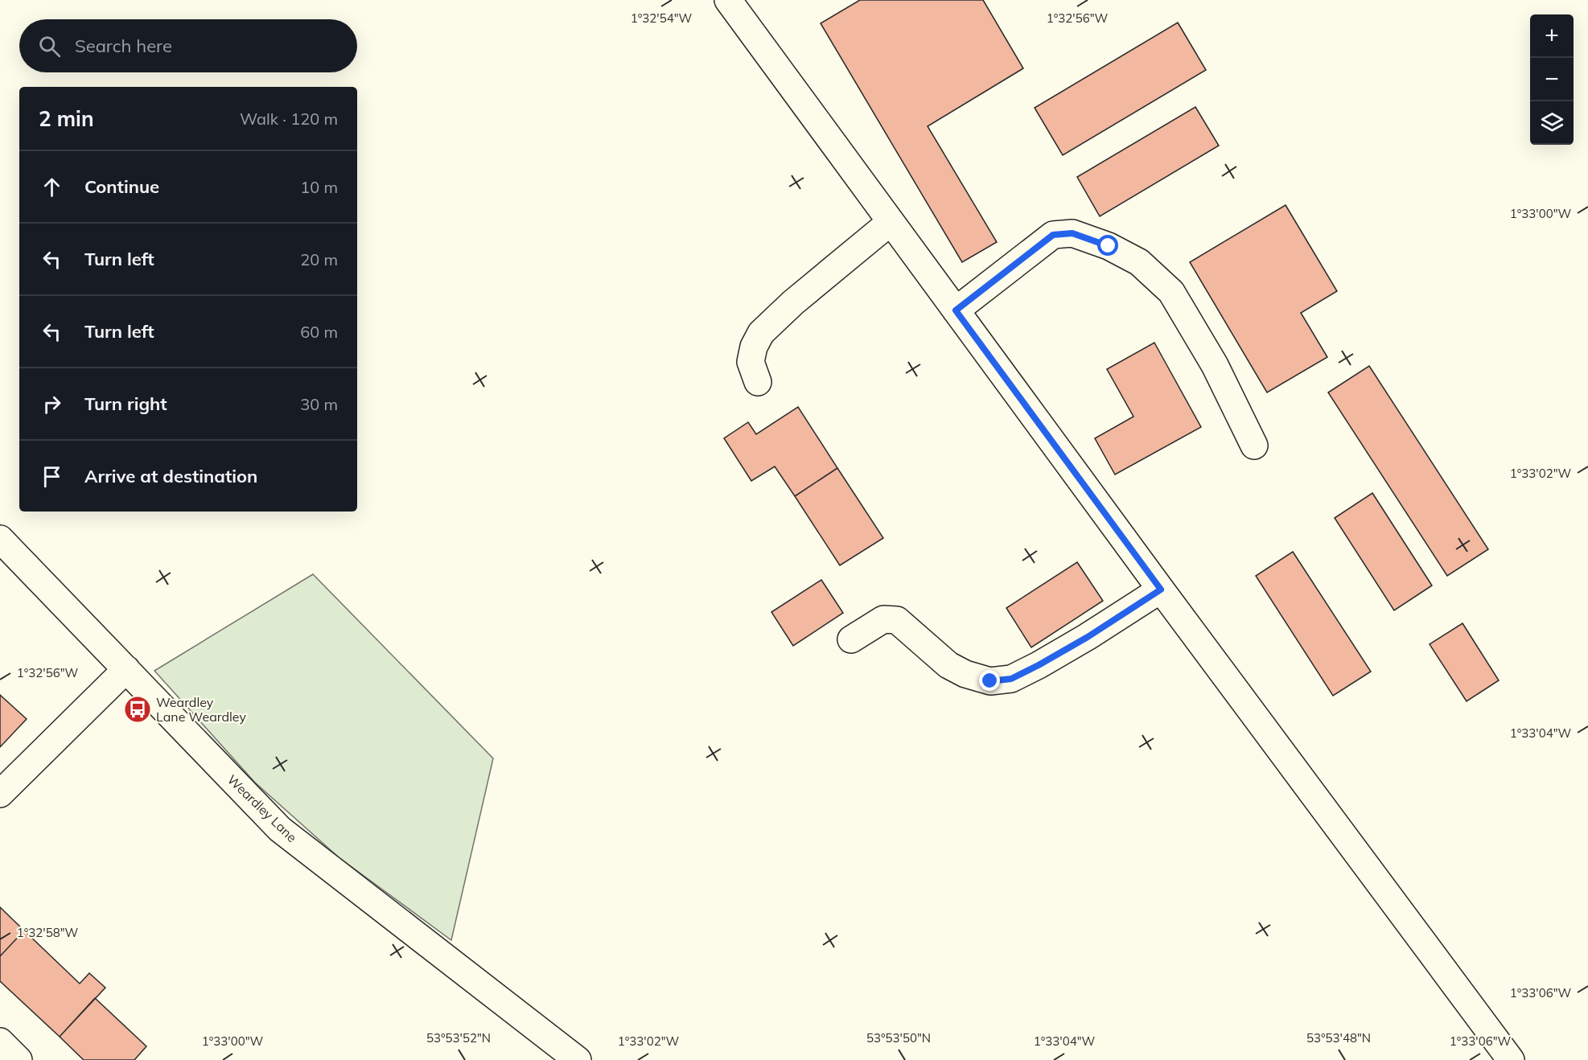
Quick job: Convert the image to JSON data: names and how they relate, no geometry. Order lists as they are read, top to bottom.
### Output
{
  "streets": {
    "street": ["Weardley Lane"]
  },
  "places": {
    "bus stop": ["Weardley Lane Weardley"]
  },
  "page": {
    "map_buttons": ["+", "−"],
    "search": "Search here",
    "heading": ["2 min", "Walk · 120 m"],
    "list": [
      ["Continue", "10 m"],
      ["Turn left", "20 m"],
      ["Turn left", "60 m"],
      ["Turn right", "30 m"],
      "Arrive at destination"
    ]
  },
  "coordinates": [
    "1°32'56\"W",
    "1°32'54\"W",
    "1°33'00\"W",
    "1°33'02\"W",
    "1°33'04\"W",
    "1°32'58\"W",
    "1°33'06\"W",
    "53°53'52\"N",
    "53°53'50\"N",
    "53°53'48\"N"
  ]
}
